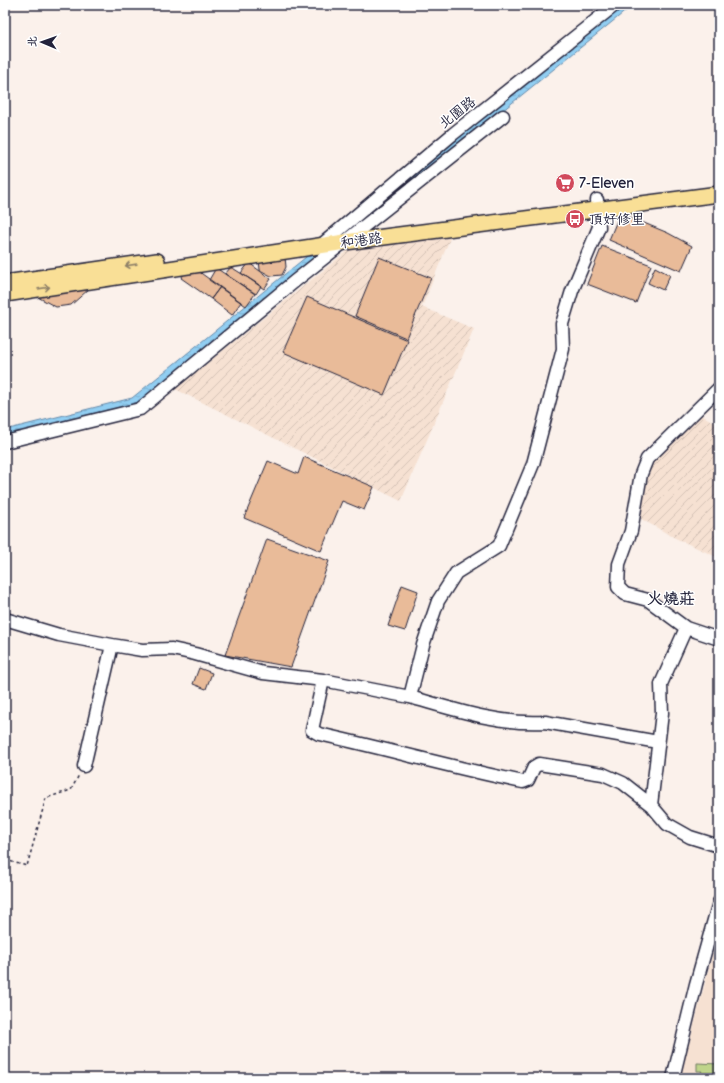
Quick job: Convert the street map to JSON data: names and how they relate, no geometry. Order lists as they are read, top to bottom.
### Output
{
  "streets": {
    "main road": ["和港路"],
    "street": ["北園路"]
  },
  "crossings": [
    ["北園路", "和港路"]
  ],
  "districts": ["火燒莊"],
  "places": {
    "supermarket": ["7-Eleven"],
    "bus stop": ["頂好修里"]
  },
  "north": "left"
}
